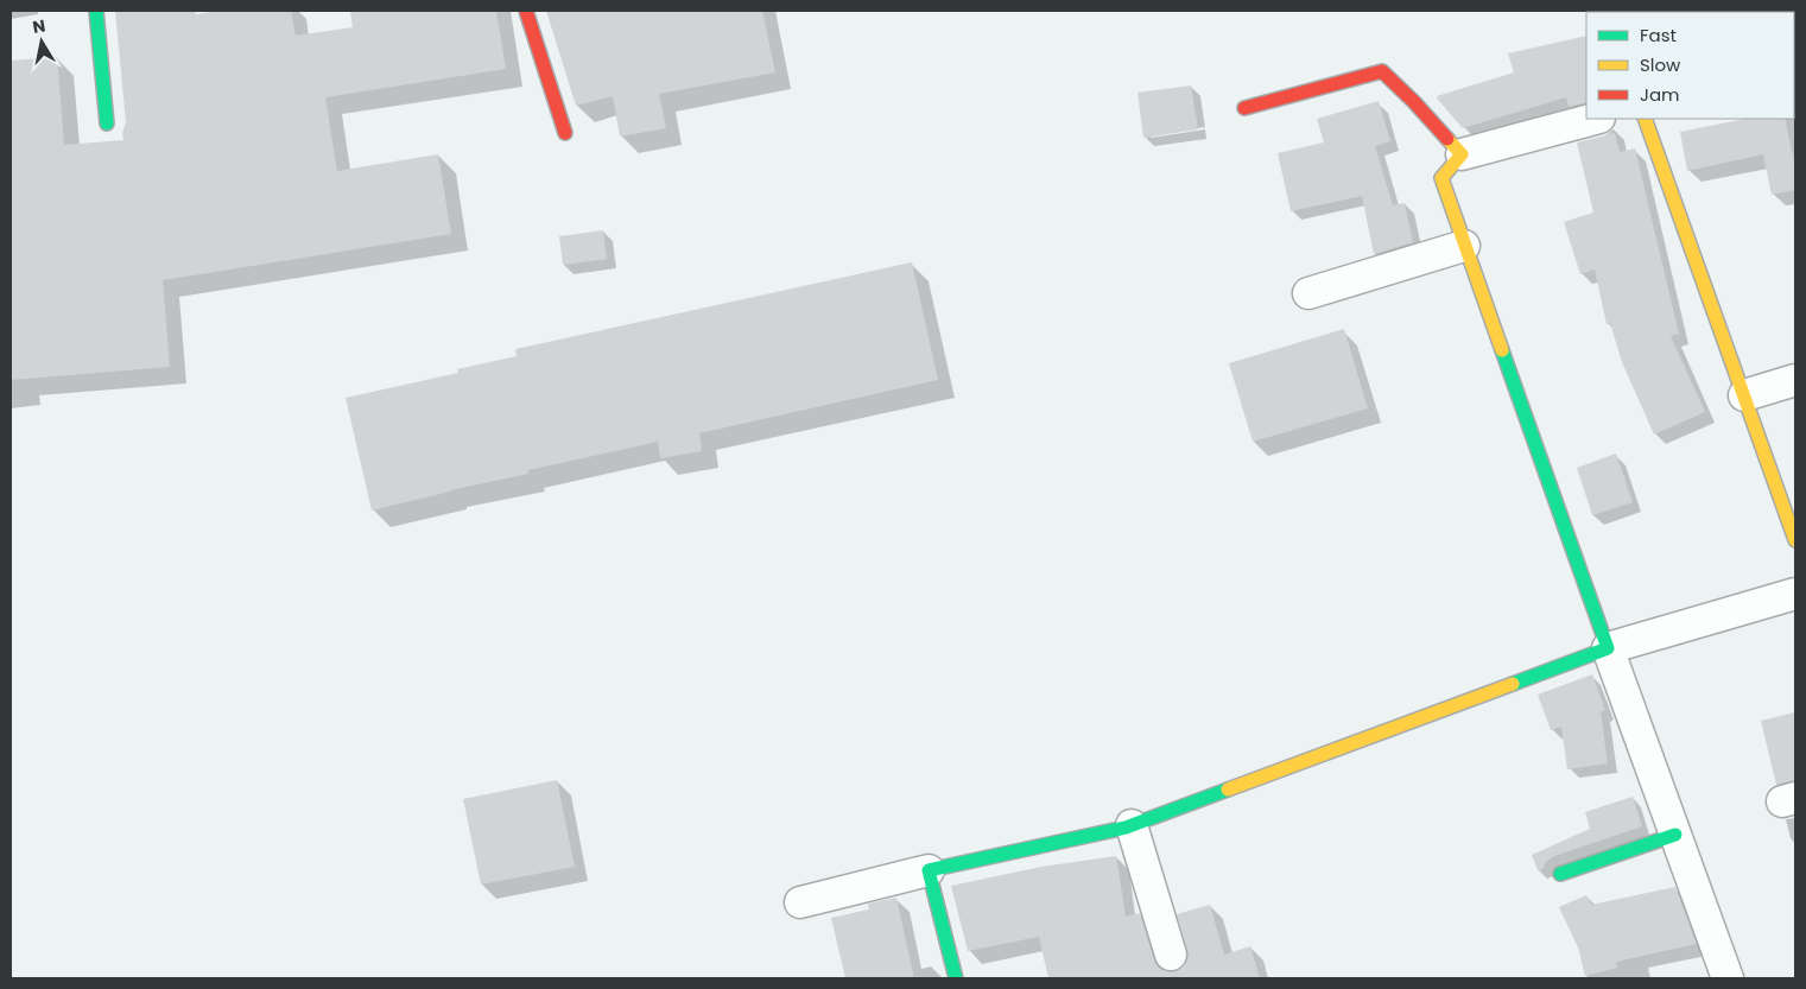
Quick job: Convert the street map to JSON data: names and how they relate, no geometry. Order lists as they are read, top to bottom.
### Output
{
  "legend": ["Fast", "Slow", "Jam"],
  "north": "top"
}
